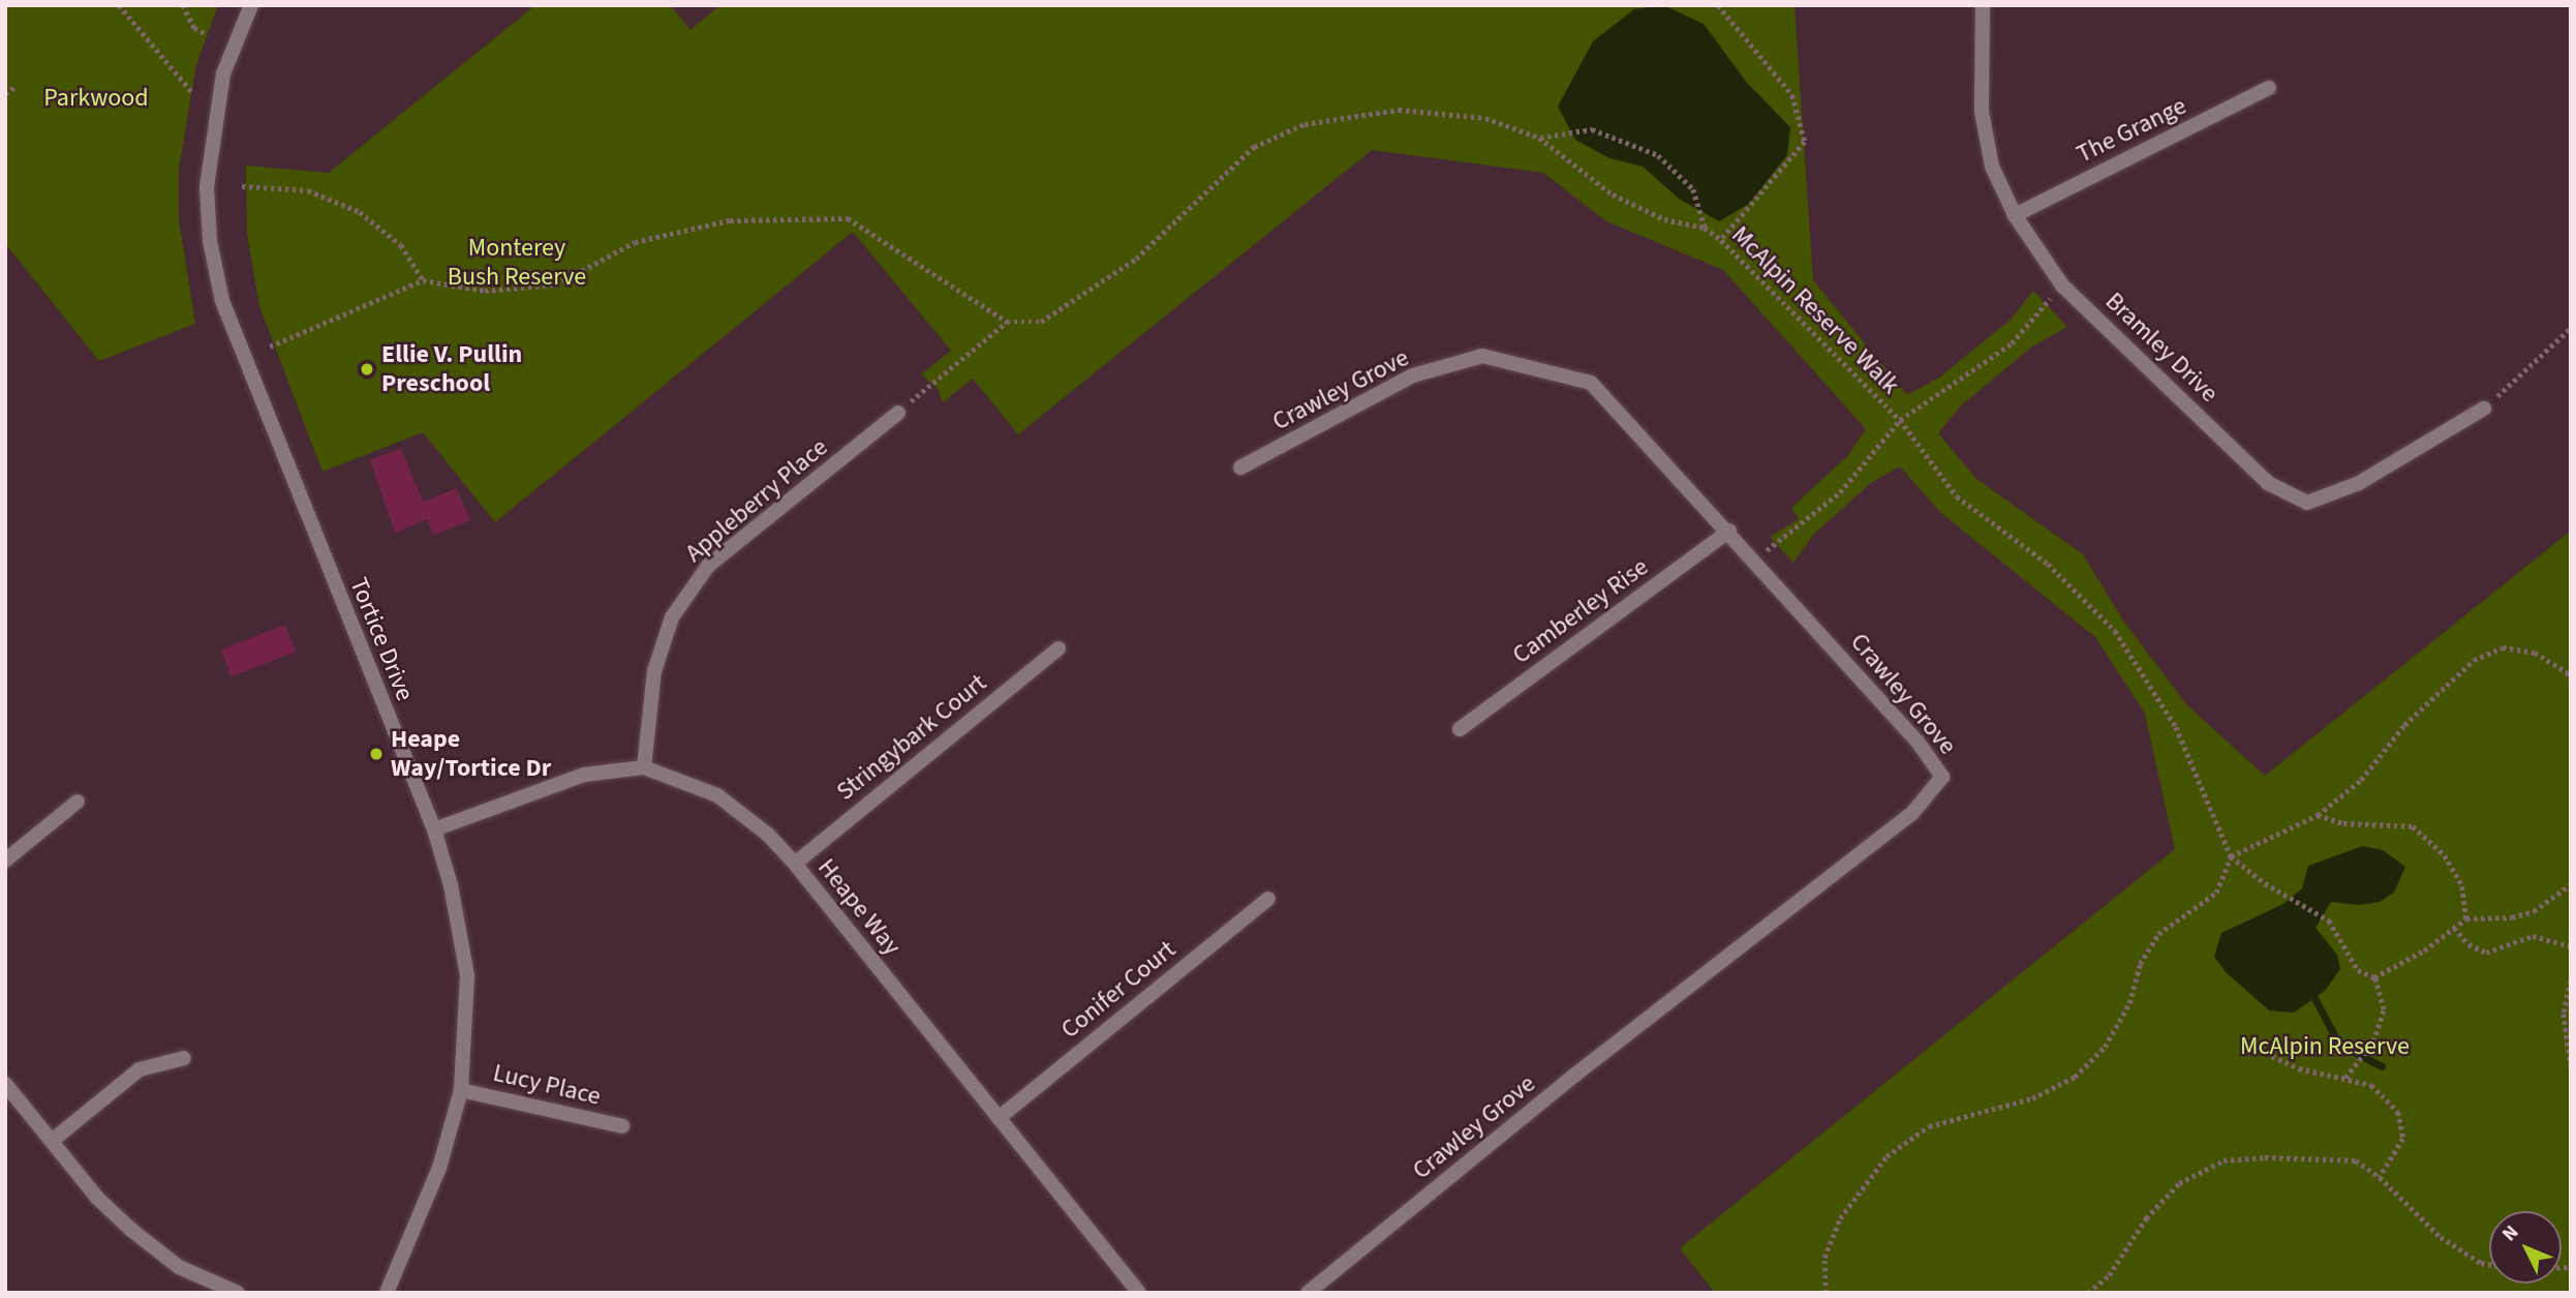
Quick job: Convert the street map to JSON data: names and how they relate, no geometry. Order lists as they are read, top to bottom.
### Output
{
  "streets": {
    "street": [
      "The Grange",
      "Bramley Drive",
      "Crawley Grove",
      "Appleberry Place",
      "Camberley Rise",
      "Tortice Drive",
      "Stringybark Court",
      "Heape Way",
      "Conifer Court",
      "Lucy Place"
    ],
    "path": ["McAlpin Reserve Walk"]
  },
  "crossings": [
    ["The Grange", "Bramley Drive"],
    ["Crawley Grove", "Camberley Rise"],
    ["Appleberry Place", "Heape Way"],
    ["Tortice Drive", "Heape Way"],
    ["Tortice Drive", "Lucy Place"],
    ["Stringybark Court", "Heape Way"],
    ["Heape Way", "Conifer Court"]
  ],
  "parks": ["Parkwood", "Monterey Bush Reserve", "McAlpin Reserve"],
  "places": ["Ellie V. Pullin Preschool", "Heape Way/Tortice Dr"],
  "north": "top left"
}
